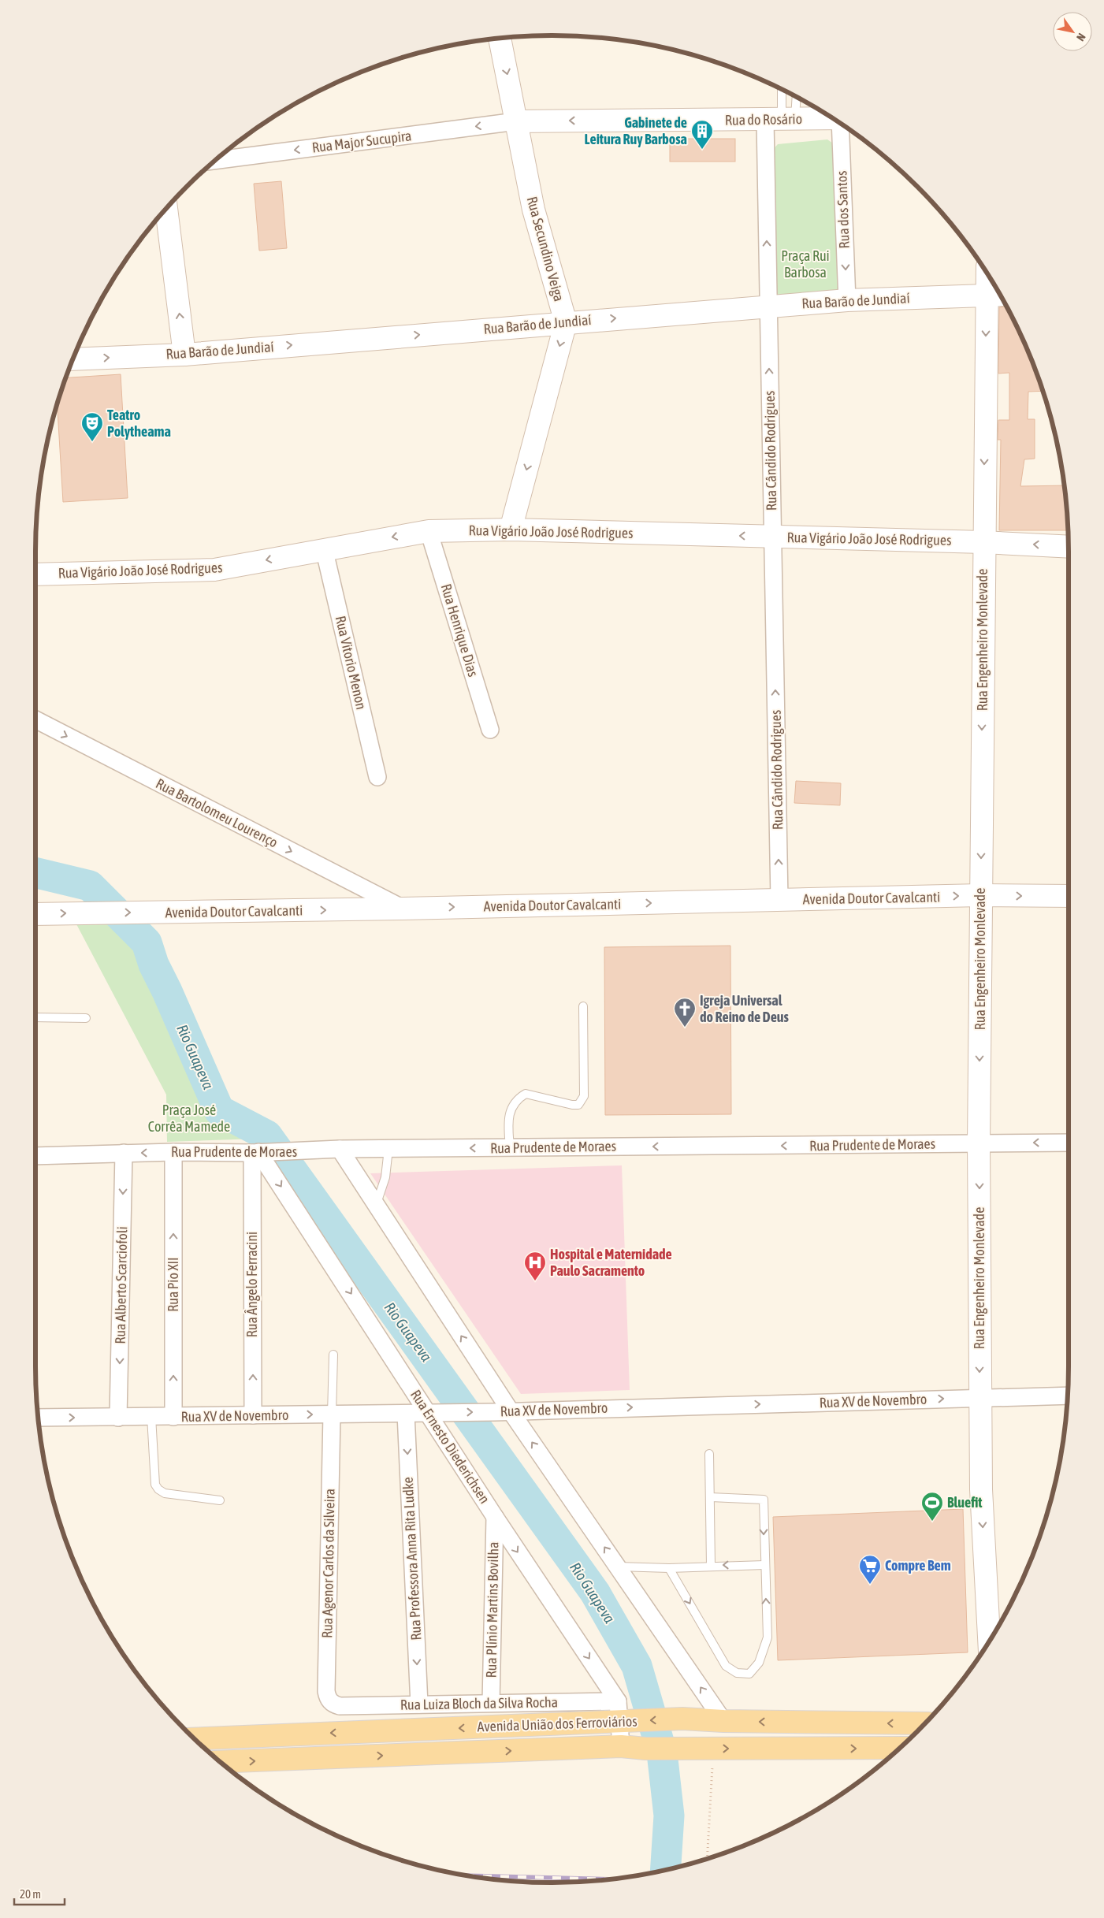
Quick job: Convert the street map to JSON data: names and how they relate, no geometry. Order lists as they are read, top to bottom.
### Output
{
  "streets": {
    "main road": ["Avenida União dos Ferroviários"],
    "street": [
      "Rua do Rosário",
      "Rua Major Sucupira",
      "Rua dos Santos",
      "Rua Secundino Veiga",
      "Rua Barão de Jundiaí",
      "Rua Cândido Rodrigues",
      "Rua Vigário João José Rodrigues",
      "Rua Henrique Dias",
      "Rua Engenheiro Monlevade",
      "Rua Vitorio Menon",
      "Rua Bartolomeu Lourenço",
      "Avenida Doutor Cavalcanti",
      "Rua Prudente de Moraes",
      "Rua Pio XII",
      "Rua Ângelo Ferracini",
      "Rua Alberto Scarciofoli",
      "Rua XV de Novembro",
      "Rua Ernesto Diederichsen",
      "Rua Professora Anna Rita Ludke",
      "Rua Agenor Carlos da Silveira",
      "Rua Plínio Martins Bovilha",
      "Rua Luiza Bloch da Silva Rocha"
    ]
  },
  "crossings": [
    ["Rua do Rosário", "Rua Major Sucupira"],
    ["Rua do Rosário", "Rua Secundino Veiga"],
    ["Rua do Rosário", "Rua Cândido Rodrigues"],
    ["Rua Major Sucupira", "Rua Secundino Veiga"],
    ["Rua dos Santos", "Rua Barão de Jundiaí"],
    ["Rua Secundino Veiga", "Rua Barão de Jundiaí"],
    ["Rua Barão de Jundiaí", "Rua Cândido Rodrigues"],
    ["Rua Barão de Jundiaí", "Rua Engenheiro Monlevade"],
    ["Rua Cândido Rodrigues", "Rua Vigário João José Rodrigues"],
    ["Rua Cândido Rodrigues", "Avenida Doutor Cavalcanti"],
    ["Rua Vigário João José Rodrigues", "Rua Henrique Dias"],
    ["Rua Vigário João José Rodrigues", "Rua Engenheiro Monlevade"],
    ["Rua Vigário João José Rodrigues", "Rua Vitorio Menon"],
    ["Rua Engenheiro Monlevade", "Avenida Doutor Cavalcanti"],
    ["Rua Engenheiro Monlevade", "Rua Prudente de Moraes"],
    ["Rua Engenheiro Monlevade", "Rua XV de Novembro"],
    ["Rua Bartolomeu Lourenço", "Avenida Doutor Cavalcanti"],
    ["Rua Prudente de Moraes", "Rua Pio XII"],
    ["Rua Prudente de Moraes", "Rua Ângelo Ferracini"],
    ["Rua Prudente de Moraes", "Rua Alberto Scarciofoli"],
    ["Rua Prudente de Moraes", "Rua Ernesto Diederichsen"],
    ["Rua Pio XII", "Rua XV de Novembro"],
    ["Rua Ângelo Ferracini", "Rua XV de Novembro"],
    ["Rua Ângelo Ferracini", "Rua Ernesto Diederichsen"],
    ["Rua Alberto Scarciofoli", "Rua XV de Novembro"],
    ["Rua XV de Novembro", "Rua Ernesto Diederichsen"],
    ["Rua XV de Novembro", "Rua Professora Anna Rita Ludke"],
    ["Rua XV de Novembro", "Rua Agenor Carlos da Silveira"],
    ["Rua Ernesto Diederichsen", "Rua Plínio Martins Bovilha"],
    ["Rua Ernesto Diederichsen", "Rua Luiza Bloch da Silva Rocha"],
    ["Rua Ernesto Diederichsen", "Avenida União dos Ferroviários"],
    ["Rua Professora Anna Rita Ludke", "Rua Luiza Bloch da Silva Rocha"],
    ["Rua Agenor Carlos da Silveira", "Rua Luiza Bloch da Silva Rocha"],
    ["Rua Plínio Martins Bovilha", "Rua Luiza Bloch da Silva Rocha"],
    ["Rua Luiza Bloch da Silva Rocha", "Avenida União dos Ferroviários"]
  ],
  "one_way": [
    "Rua do Rosário",
    "Rua Major Sucupira",
    "Rua dos Santos",
    "Rua Barão de Jundiaí",
    "Rua Cândido Rodrigues",
    "Rua Vigário João José Rodrigues",
    "Rua Engenheiro Monlevade",
    "Rua Bartolomeu Lourenço",
    "Avenida Doutor Cavalcanti",
    "Rua Prudente de Moraes",
    "Rua Pio XII",
    "Rua Ângelo Ferracini",
    "Rua Alberto Scarciofoli",
    "Rua XV de Novembro",
    "Rua Professora Anna Rita Ludke"
  ],
  "water": ["Rio Guapeva"],
  "parks": ["Praça Rui Barbosa", "Praça José Corrêa Mamede"],
  "places": {
    "building": ["Gabinete de Leitura Ruy Barbosa"],
    "theatre": ["Teatro Polytheama"],
    "church": ["Igreja Universal do Reino de Deus"],
    "hospital": ["Hospital e Maternidade Paulo Sacramento"],
    "sports": ["Bluefit"],
    "supermarket": ["Compre Bem"]
  },
  "scale_bar": "20 m",
  "north": "bottom right"
}
